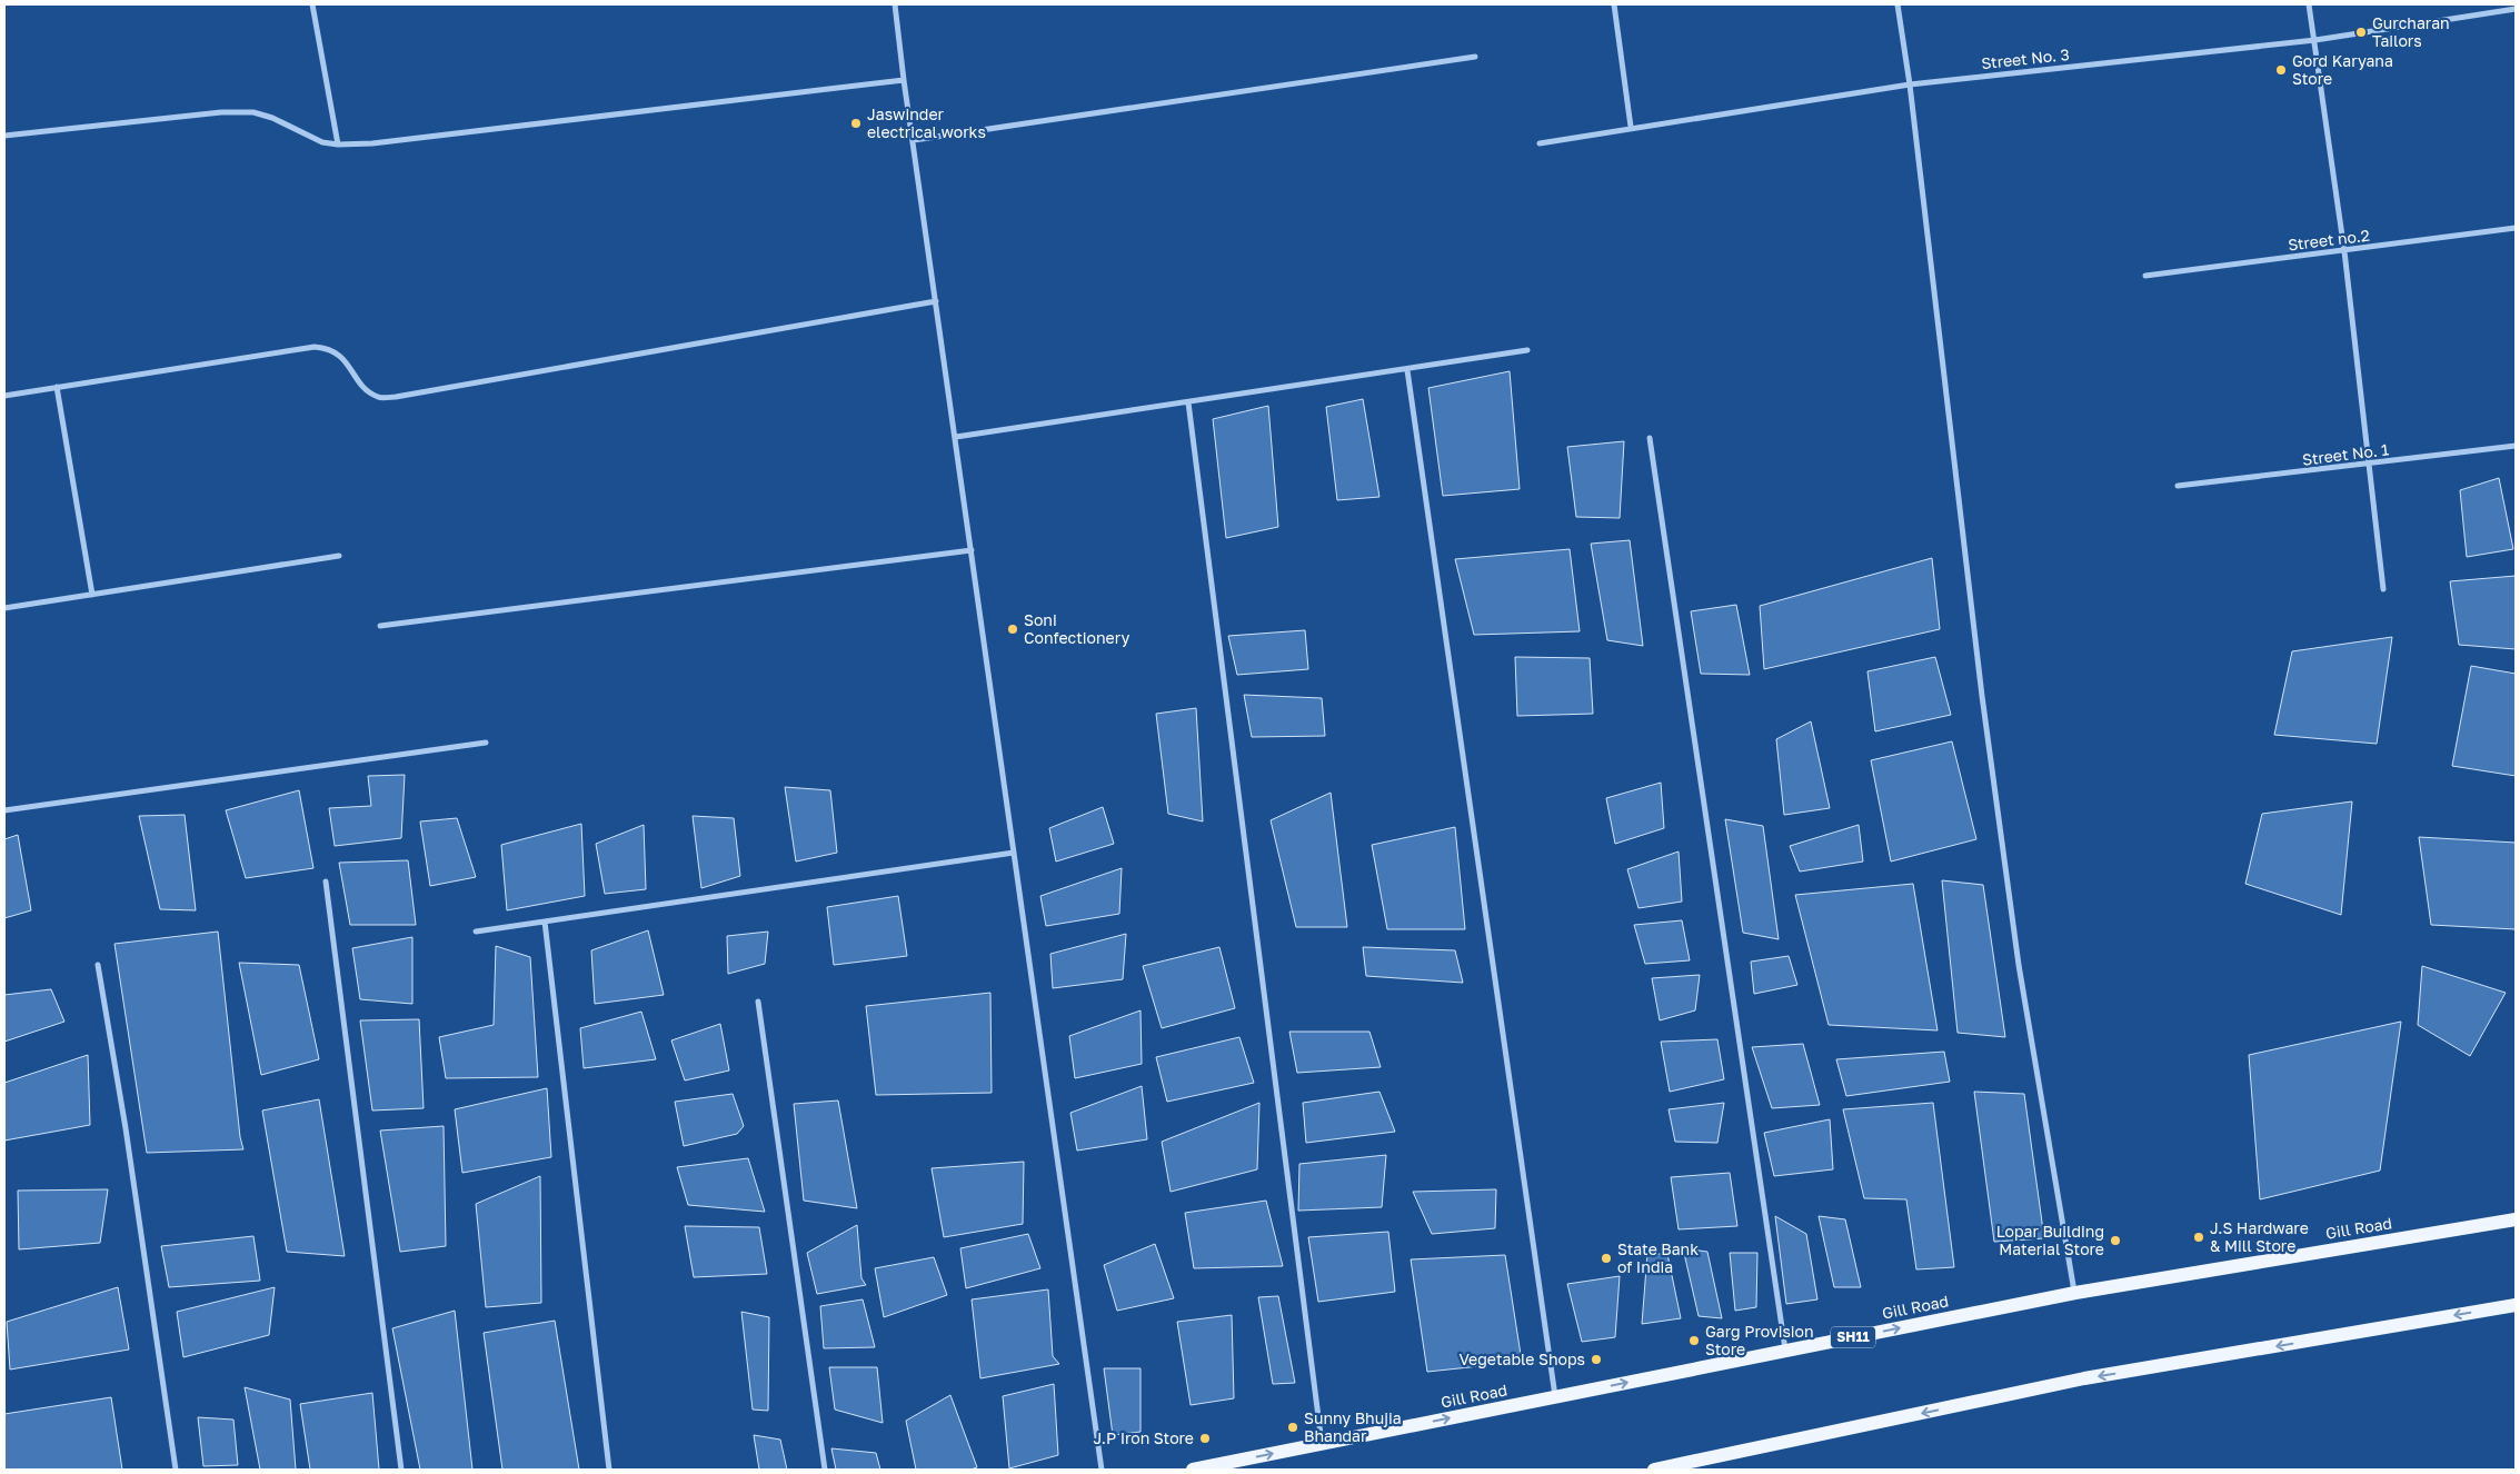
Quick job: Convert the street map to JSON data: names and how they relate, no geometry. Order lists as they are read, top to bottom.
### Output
{
  "streets": {
    "main road": ["Gill Road", "SH11"],
    "street": ["Street No. 3", "Street no.2", "Street No. 1"]
  },
  "places": [
    "Gurcharan Tailors",
    "Gord Karyana Store",
    "Jaswinder electrical works",
    "Soni Confectionery",
    "J.S Hardware & Mill Store",
    "Lopar Building Material Store",
    "State Bank of India",
    "Garg Provision Store",
    "Vegetable Shops",
    "Sunny Bhujia Bhandar",
    "J.P Iron Store"
  ]
}
